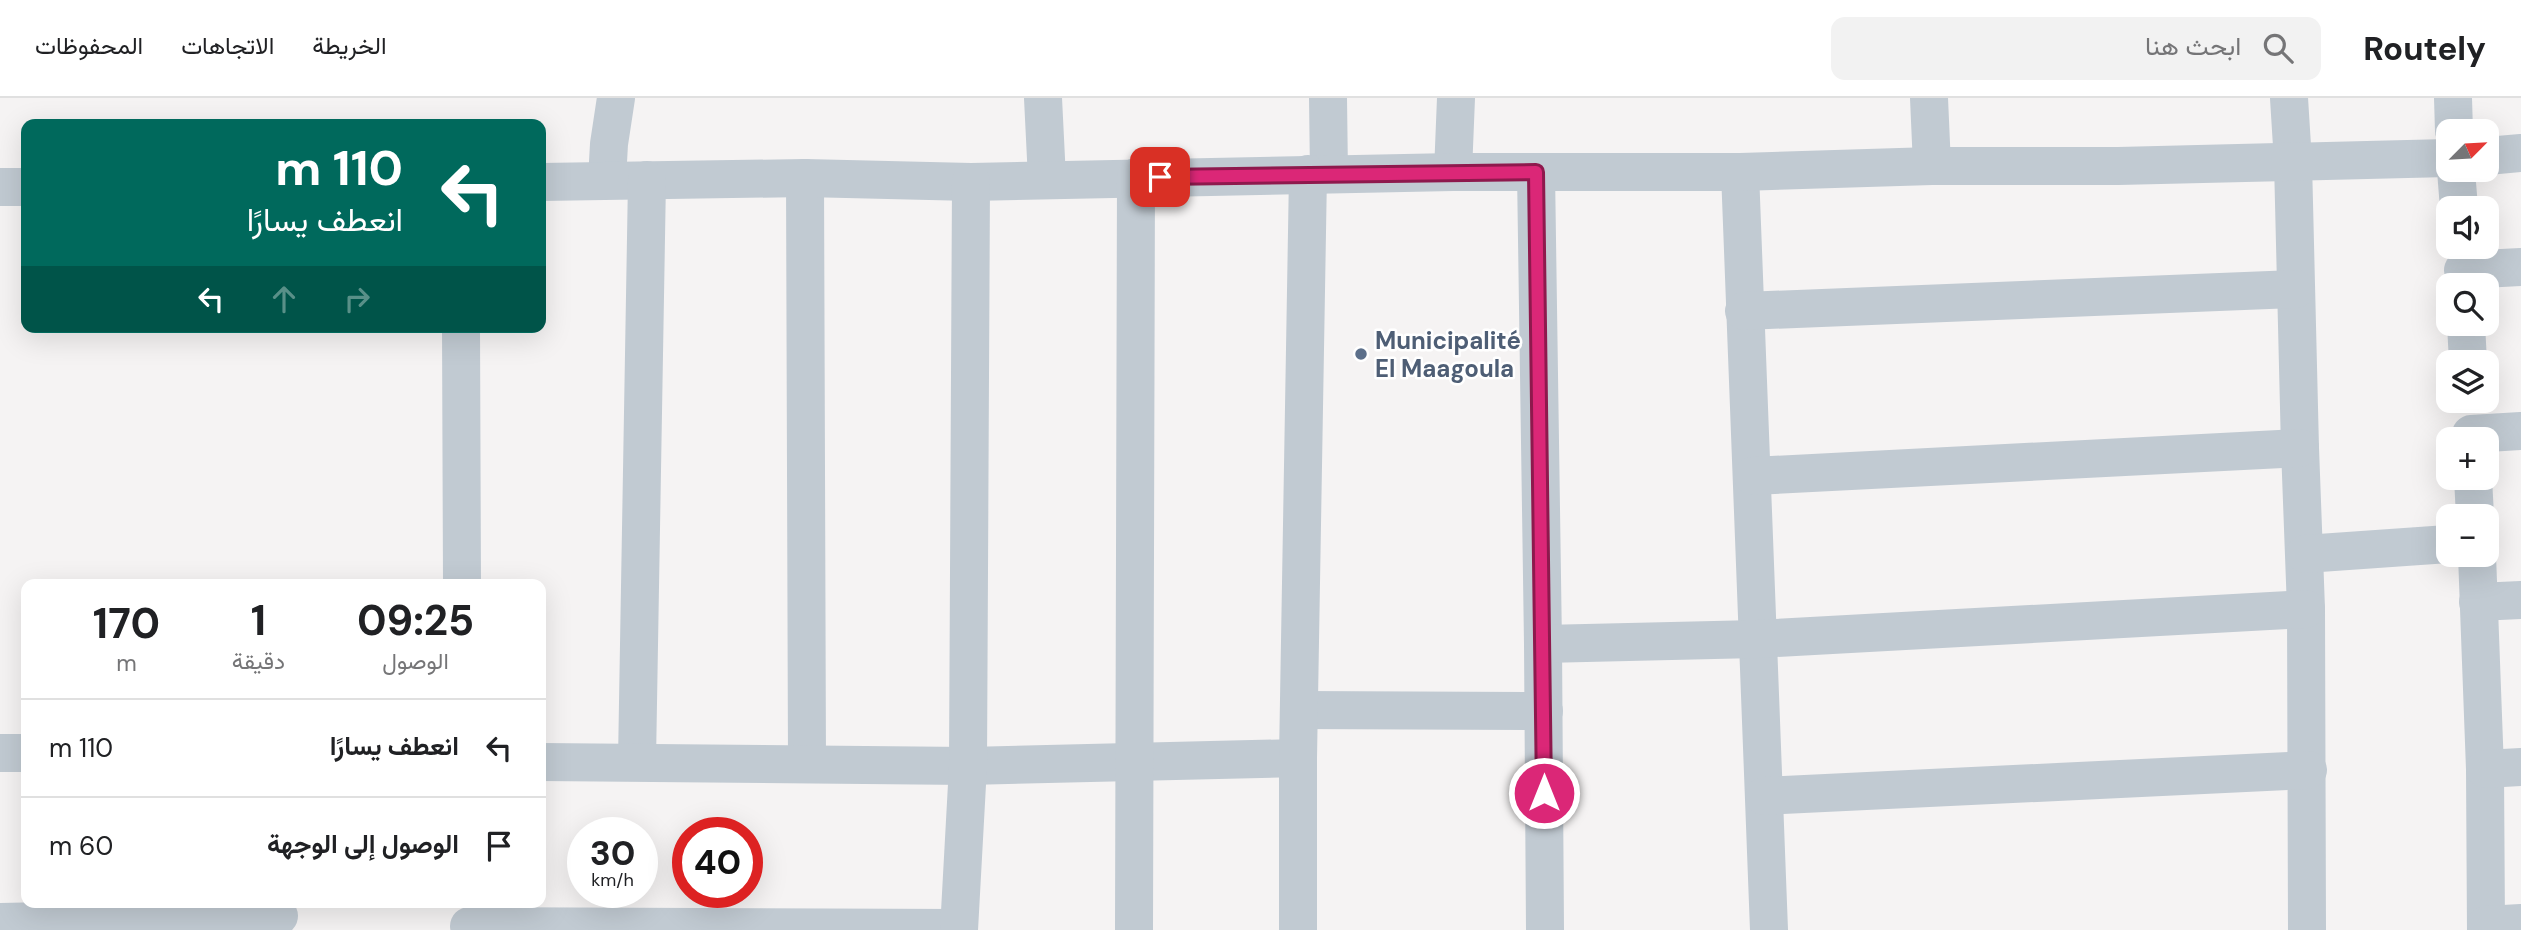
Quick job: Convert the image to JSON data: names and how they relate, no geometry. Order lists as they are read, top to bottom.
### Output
{
  "places": ["Municipalité El Maagoula"],
  "north": "top right",
  "page": {
    "header": "Routely",
    "search": "ابحث هنا",
    "nav": ["الخريطة", "الاتجاهات", "المحفوظات"],
    "map_buttons": ["+", "−"],
    "turn": ["110 m", "انعطف يسارًا"],
    "eta": [
      "09:25",
      "الوصول",
      "1",
      "دقيقة",
      "170",
      "m"
    ],
    "list": [
      {
        "name": "انعطف يسارًا",
        "value": "110 m"
      },
      {
        "name": "الوصول إلى الوجهة",
        "value": "60 m"
      }
    ],
    "speed": "30 km/h",
    "limit": "40"
  }
}
